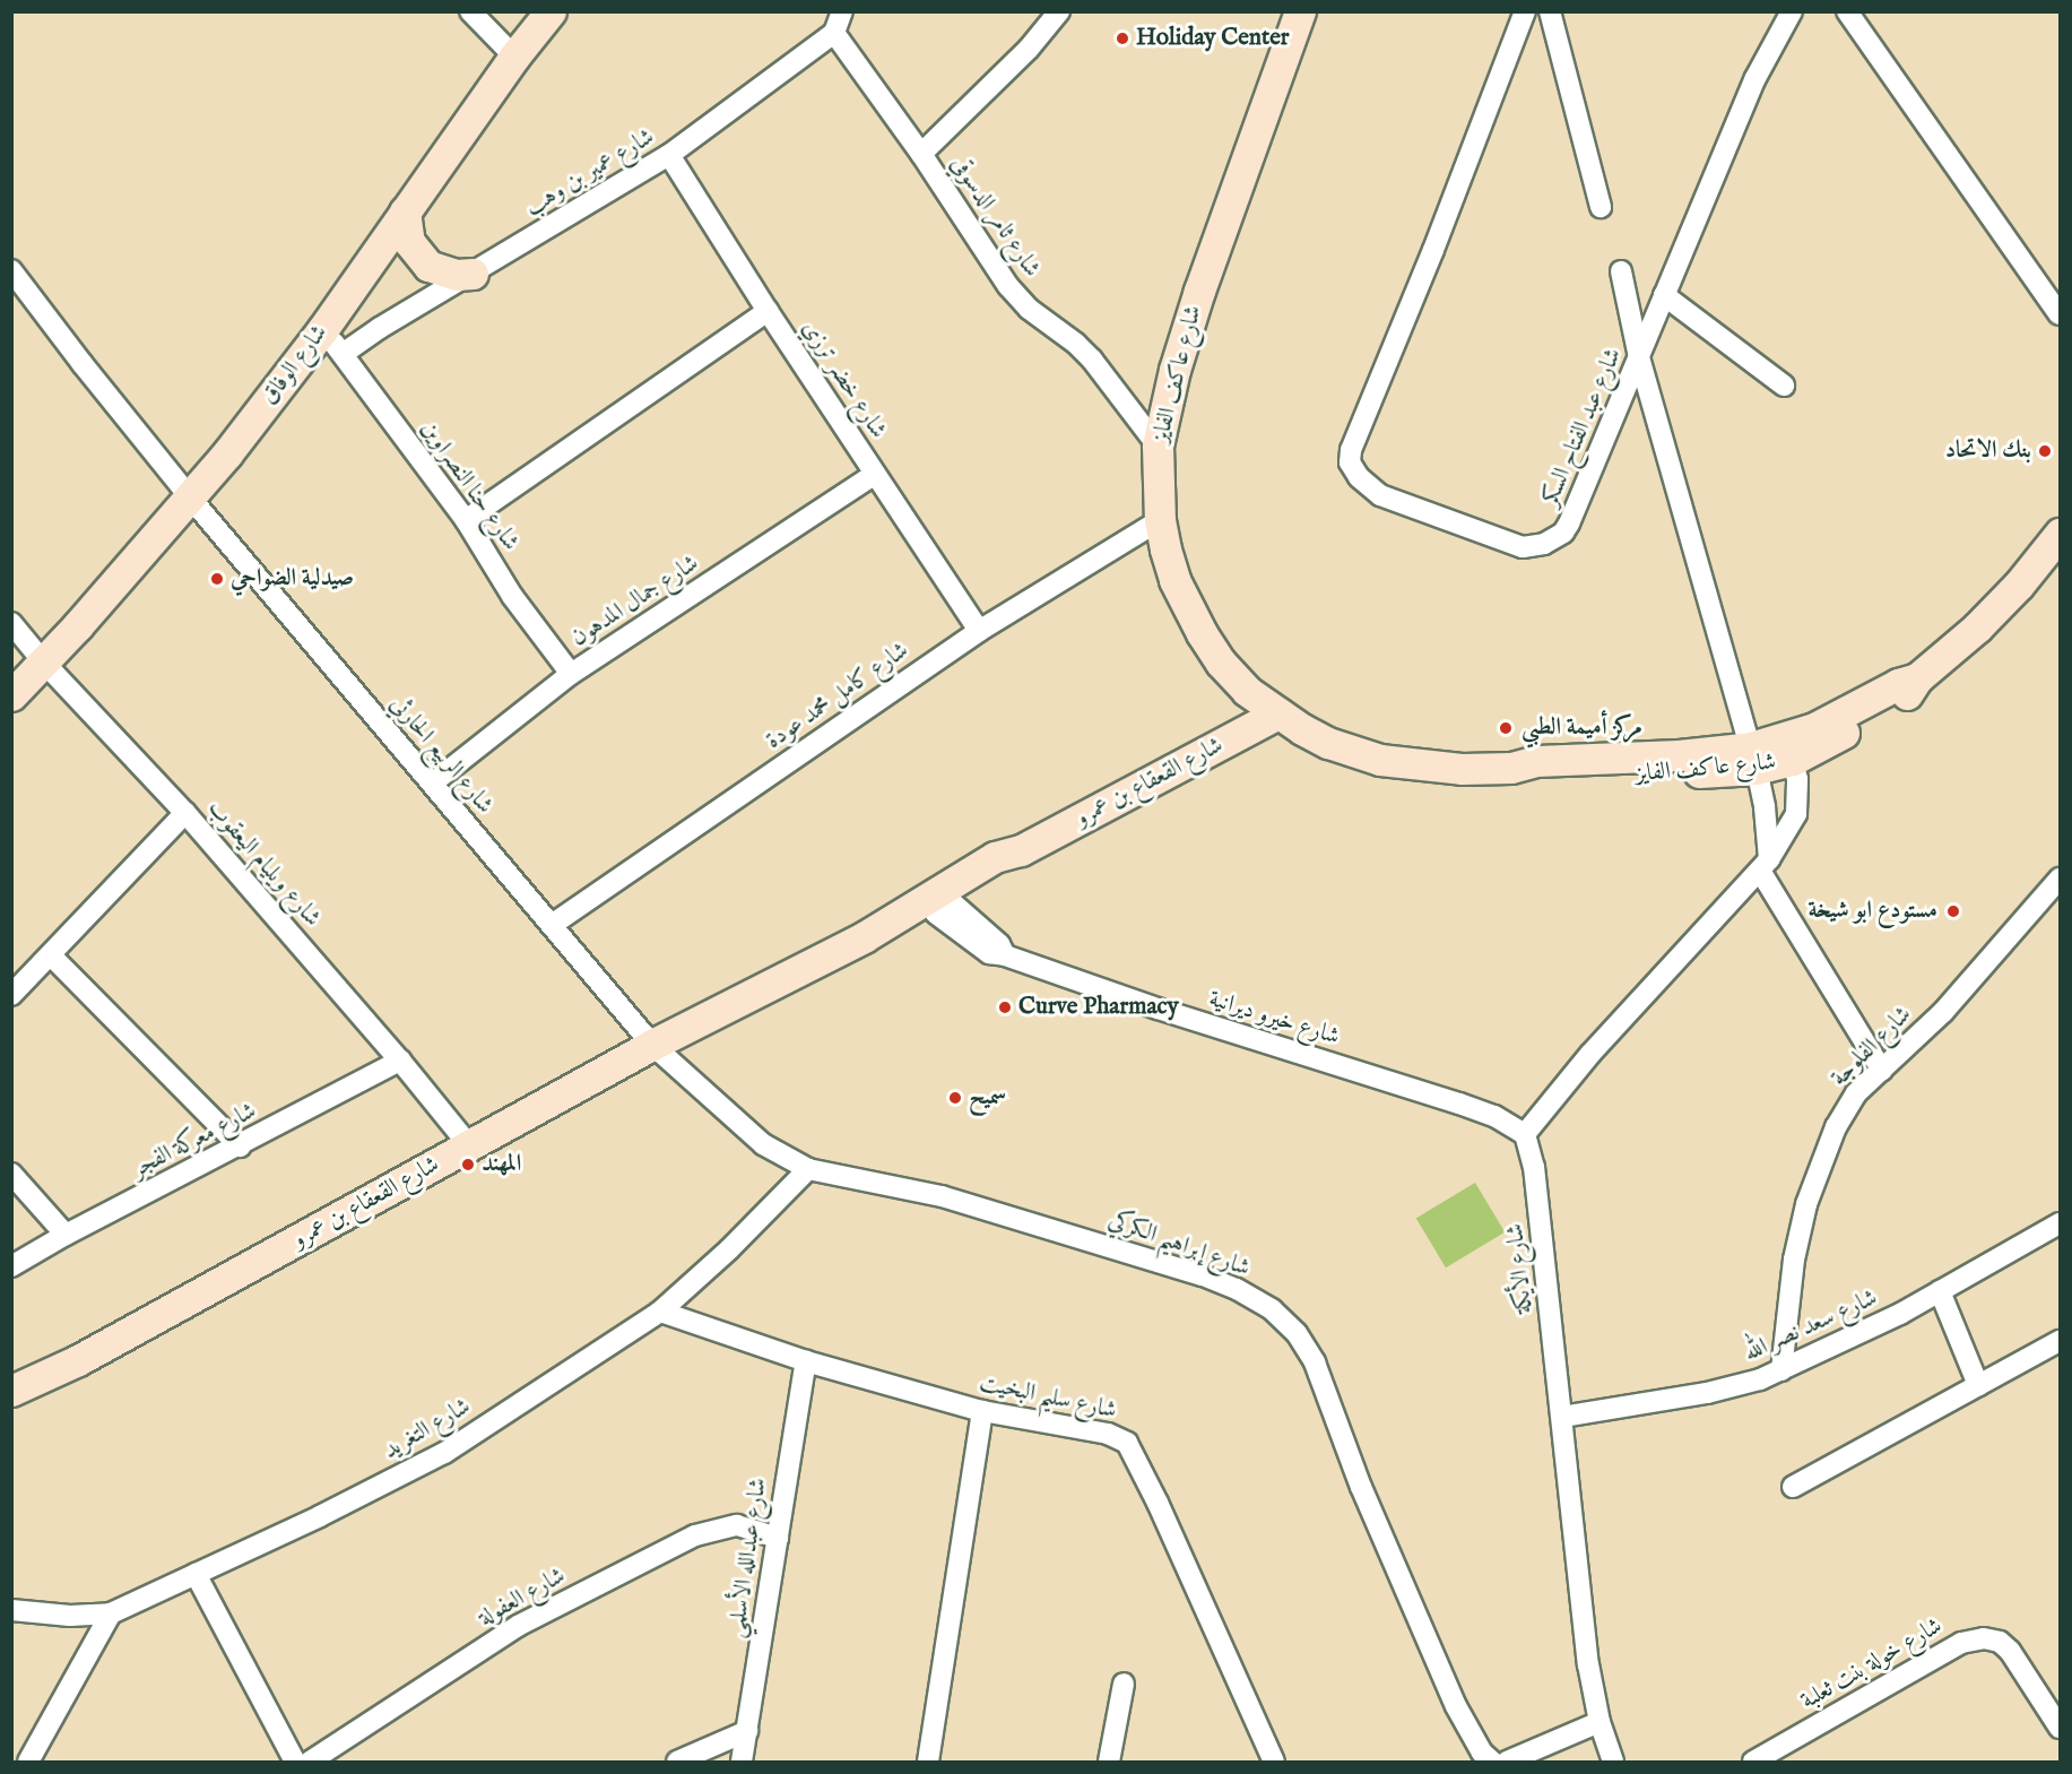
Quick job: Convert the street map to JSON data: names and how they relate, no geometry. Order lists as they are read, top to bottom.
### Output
{
  "streets": {
    "street": [
      "شارع عمير بن وهب",
      "شارع ثامر الدسوقي",
      "شارع الوفاق",
      "شارع عاكف الفايز",
      "شارع خضر ترزي",
      "شارع عبد الفتاح السكر",
      "شارع حنا النصراوين",
      "شارع جمال المدهون",
      "شارع كامل محمد عودة",
      "شارع الربيع الحارثي",
      "شارع القعقاع بن عمرو",
      "شارع ويليام اليعقوب",
      "شارع خيرو ديرانية",
      "شارع الفلوجة",
      "شارع معركة الفجر",
      "شارع إبراهيم الكركي",
      "شارع الأيكة",
      "شارع سعد نصر الله",
      "شارع سليم البخيت",
      "شارع التغريد",
      "شارع عبدالله الأسلمي",
      "شارع العفولة",
      "شارع خولة بنت ثعلبة"
    ]
  },
  "crossings": [
    ["شارع عمير بن وهب", "شارع ثامر الدسوقي"],
    ["شارع عمير بن وهب", "شارع خضر ترزي"],
    ["شارع عمير بن وهب", "شارع حنا النصراوين"],
    ["شارع ثامر الدسوقي", "شارع عاكف الفايز"],
    ["شارع الوفاق", "شارع حنا النصراوين"],
    ["شارع الوفاق", "شارع الربيع الحارثي"],
    ["شارع الوفاق", "شارع ويليام اليعقوب"],
    ["شارع عاكف الفايز", "شارع كامل محمد عودة"],
    ["شارع عاكف الفايز", "شارع القعقاع بن عمرو"],
    ["شارع خضر ترزي", "شارع جمال المدهون"],
    ["شارع خضر ترزي", "شارع كامل محمد عودة"],
    ["شارع حنا النصراوين", "شارع جمال المدهون"],
    ["شارع جمال المدهون", "شارع الربيع الحارثي"],
    ["شارع كامل محمد عودة", "شارع الربيع الحارثي"],
    ["شارع الربيع الحارثي", "شارع القعقاع بن عمرو"],
    ["شارع الربيع الحارثي", "شارع إبراهيم الكركي"],
    ["شارع القعقاع بن عمرو", "شارع ويليام اليعقوب"],
    ["شارع القعقاع بن عمرو", "شارع خيرو ديرانية"],
    ["شارع القعقاع بن عمرو", "شارع إبراهيم الكركي"],
    ["شارع ويليام اليعقوب", "شارع معركة الفجر"],
    ["شارع خيرو ديرانية", "شارع الأيكة"],
    ["شارع الفلوجة", "شارع سعد نصر الله"],
    ["شارع إبراهيم الكركي", "شارع التغريد"],
    ["شارع الأيكة", "شارع سعد نصر الله"],
    ["شارع سليم البخيت", "شارع التغريد"],
    ["شارع سليم البخيت", "شارع عبدالله الأسلمي"],
    ["شارع عبدالله الأسلمي", "شارع العفولة"]
  ],
  "places": [
    "Holiday Center",
    "بنك الاتحاد",
    "صيدلية الضواحي",
    "مركز أميمة الطبي",
    "مستودع ابو شيخة",
    "Curve Pharmacy",
    "سميح",
    "المهند"
  ]
}
